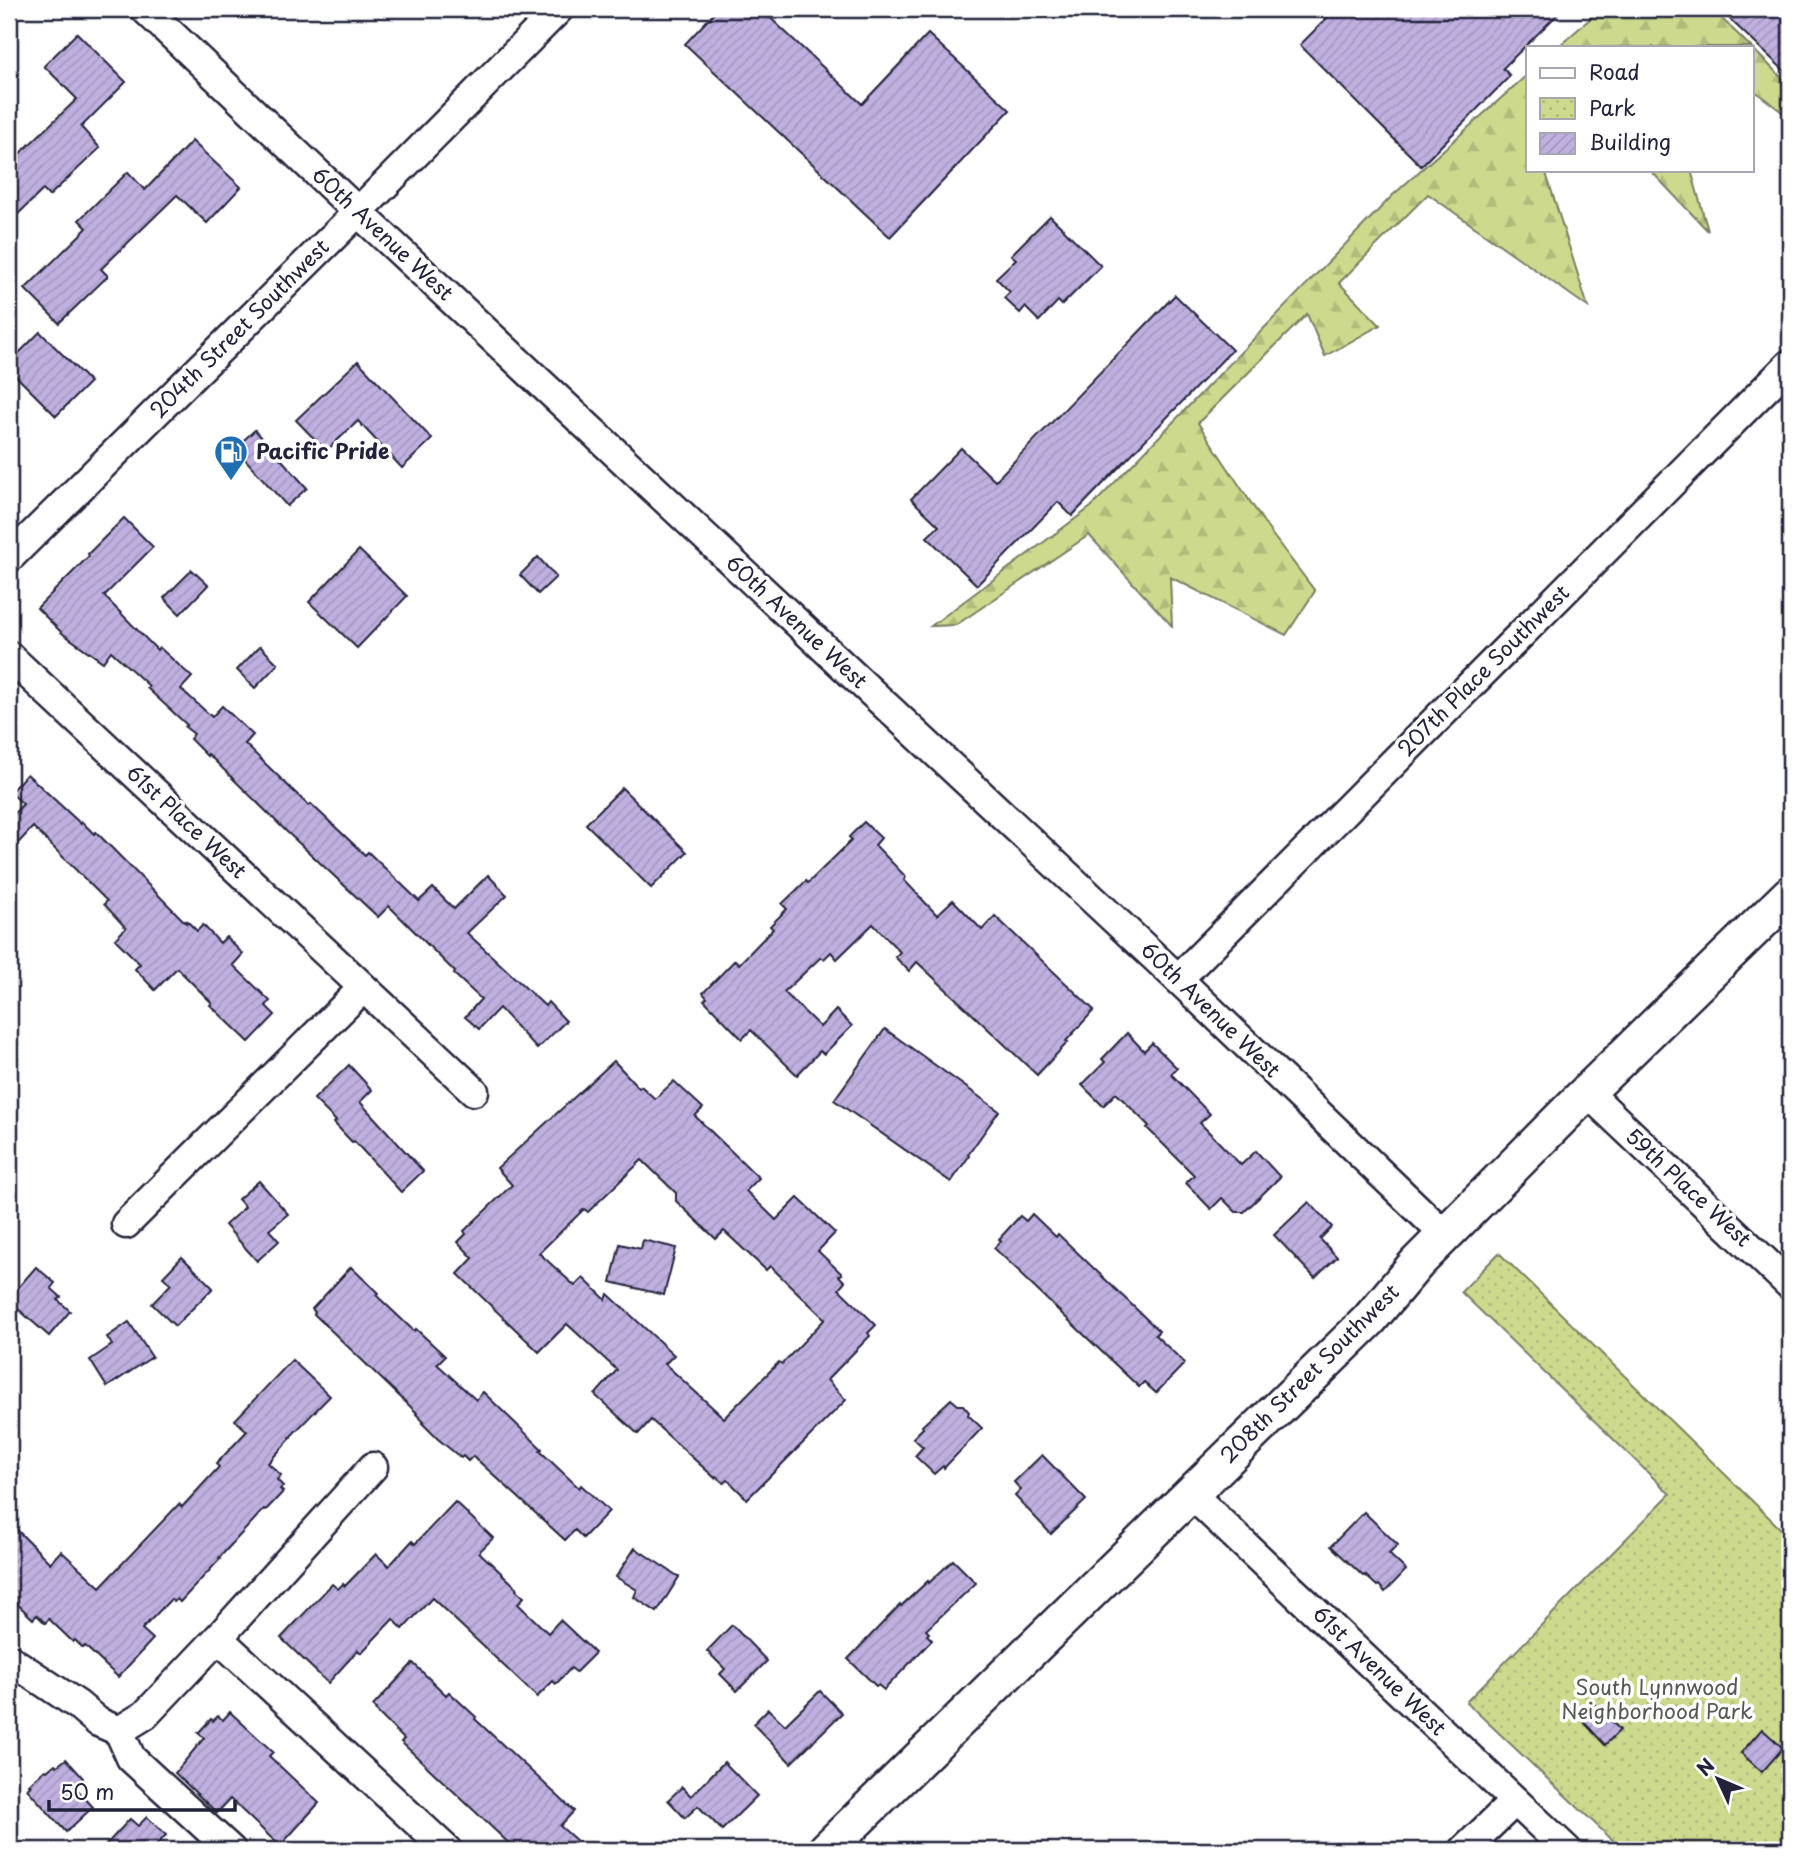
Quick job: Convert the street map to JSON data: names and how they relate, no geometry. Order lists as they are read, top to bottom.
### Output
{
  "streets": {
    "street": [
      "60th Avenue West",
      "204th Street Southwest",
      "207th Place Southwest",
      "61st Place West",
      "59th Place West",
      "208th Street Southwest",
      "61st Avenue West"
    ]
  },
  "crossings": [
    ["60th Avenue West", "204th Street Southwest"],
    ["60th Avenue West", "207th Place Southwest"],
    ["60th Avenue West", "208th Street Southwest"],
    ["59th Place West", "208th Street Southwest"],
    ["208th Street Southwest", "61st Avenue West"]
  ],
  "parks": ["South Lynnwood Neighborhood Park"],
  "places": {
    "fuel station": ["Pacific Pride"]
  },
  "legend": ["Road", "Park", "Building"],
  "scale_bar": "50 m",
  "north": "top left"
}
